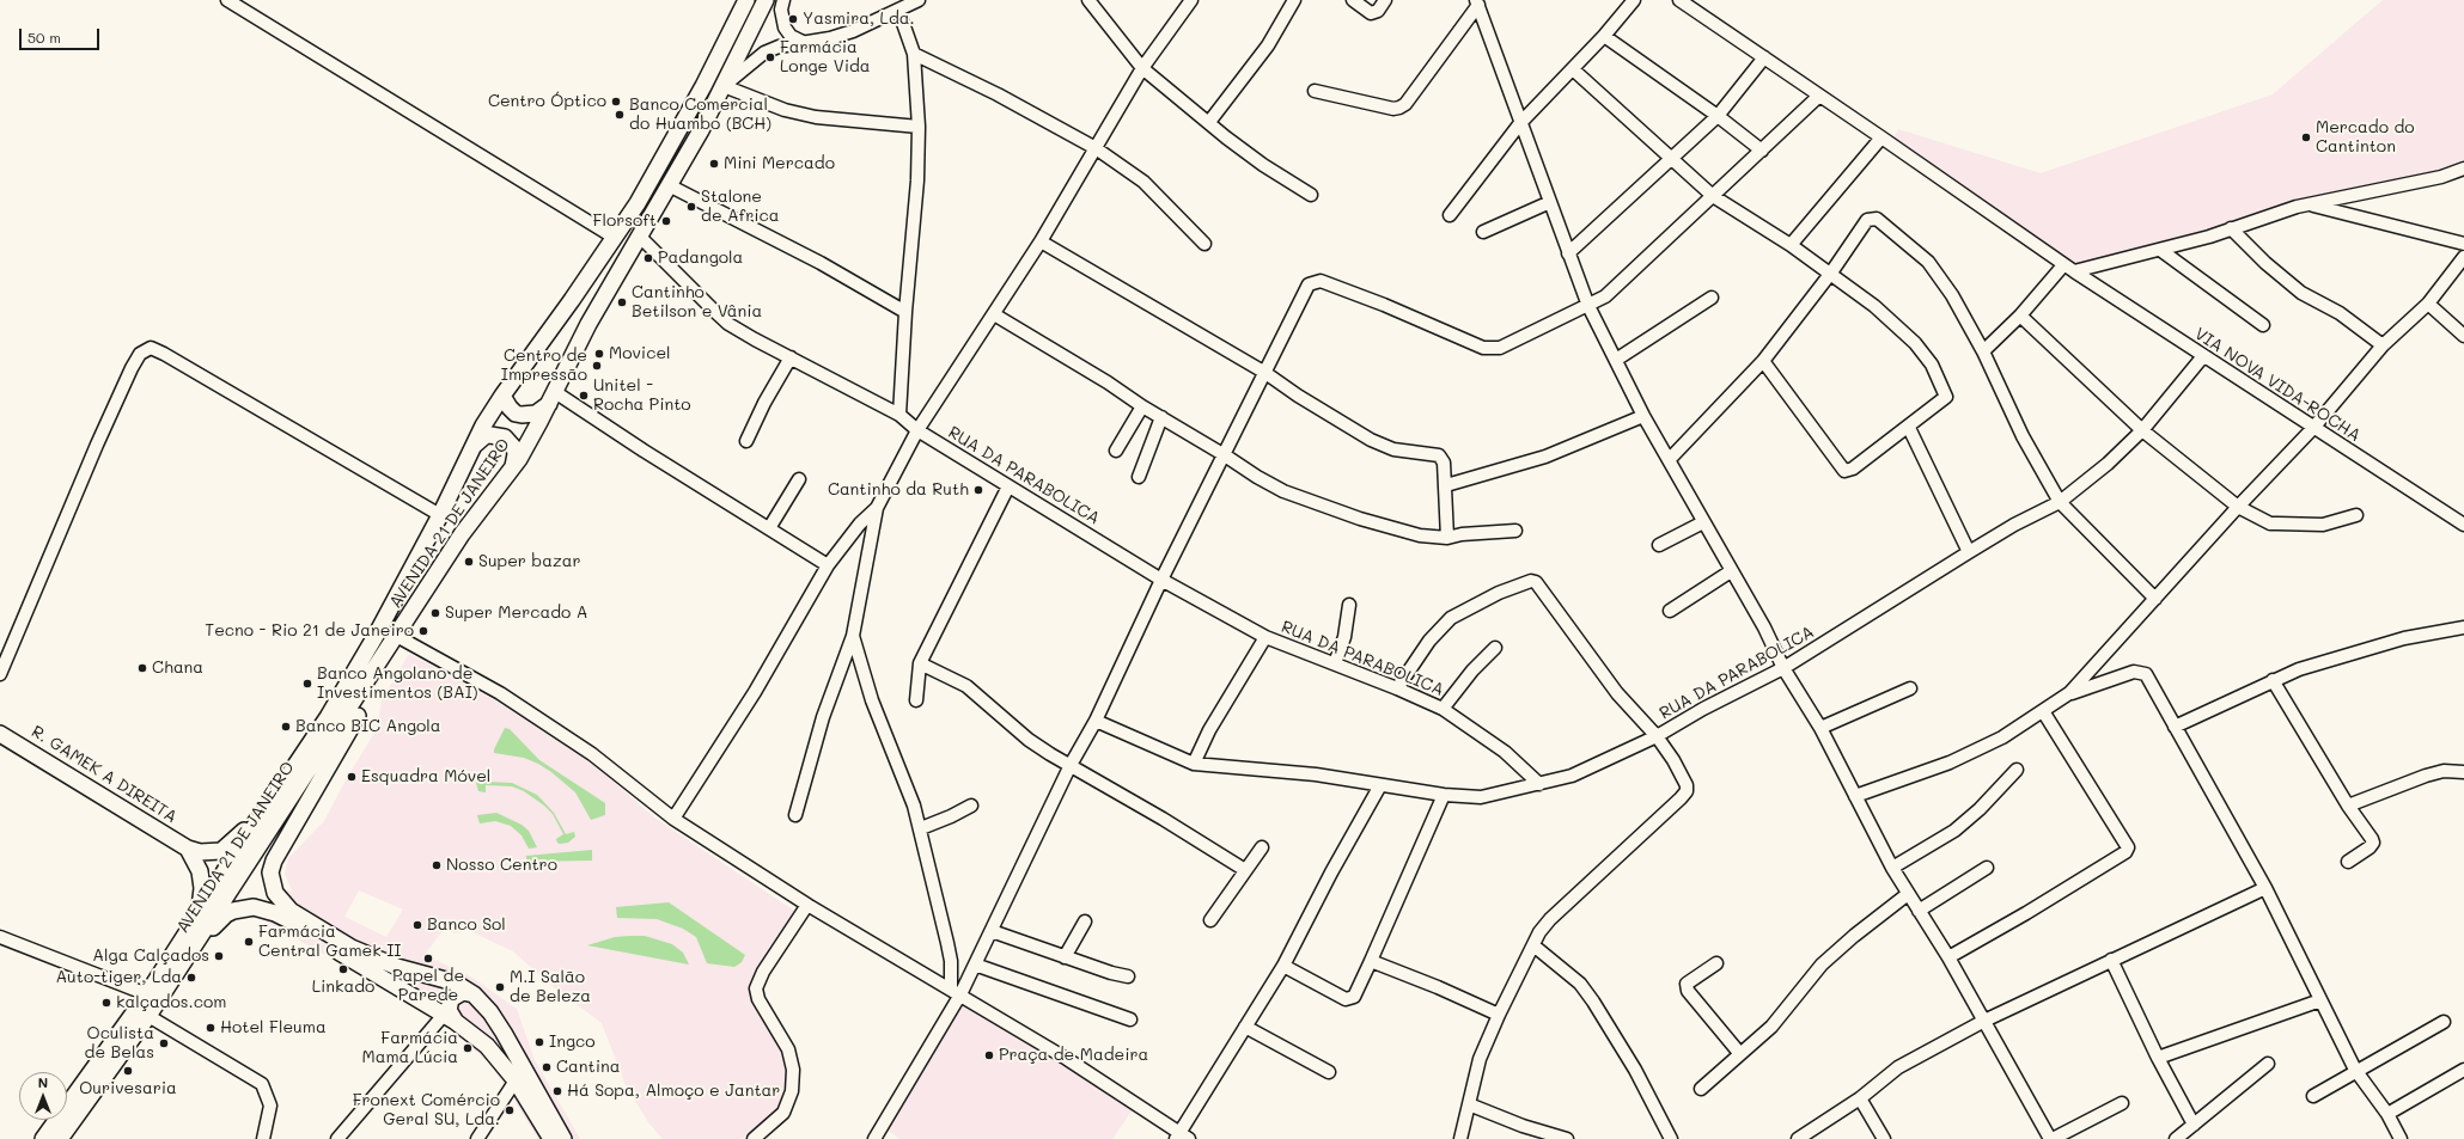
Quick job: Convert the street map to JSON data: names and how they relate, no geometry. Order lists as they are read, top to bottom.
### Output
{
  "streets": {
    "main road": ["AVENIDA 21 DE JANEIRO", "R. GAMEK A DIREITA"],
    "street": ["VIA NOVA VIDA-ROCHA", "RUA DA PARABOLICA"]
  },
  "crossings": [
    ["VIA NOVA VIDA-ROCHA", "RUA DA PARABOLICA"],
    ["RUA DA PARABOLICA", "AVENIDA 21 DE JANEIRO"]
  ],
  "places": [
    "Yasmira, Lda.",
    "Farmácia Longe Vida",
    "Centro Óptico",
    "Banco Comercial do Huambo (BCH)",
    "Mercado do Cantinton",
    "Mini Mercado",
    "Stalone de Africa",
    "Florsoft",
    "Padangola",
    "Cantinho Betilson e Vânia",
    "Movicel",
    "Centro de Impressão",
    "Unitel - Rocha Pinto",
    "Cantinho da Ruth",
    "Super bazar",
    "Super Mercado A",
    "Tecno - Rio 21 de Janeiro",
    "Chana",
    "Banco Angolano de Investimentos (BAI)",
    "Banco BIC Angola",
    "Esquadra Móvel",
    "Nosso Centro",
    "Banco Sol",
    "Farmácia Central Gamek II",
    "Alga Calçados",
    "Papel de Parede",
    "Linkado",
    "Auto-tiger, Lda",
    "M.I Salão de Beleza",
    "kalçados.com",
    "Hotel Fleuma",
    "Ingco",
    "Oculista de Belas",
    "Farmácia Mama Lúcia",
    "Praça de Madeira",
    "Cantina",
    "Ourivesaria",
    "Há Sopa, Almoço e Jantar",
    "Fronext Comércio Geral SU, Lda."
  ],
  "scale_bar": "50 m",
  "north": "top"
}
